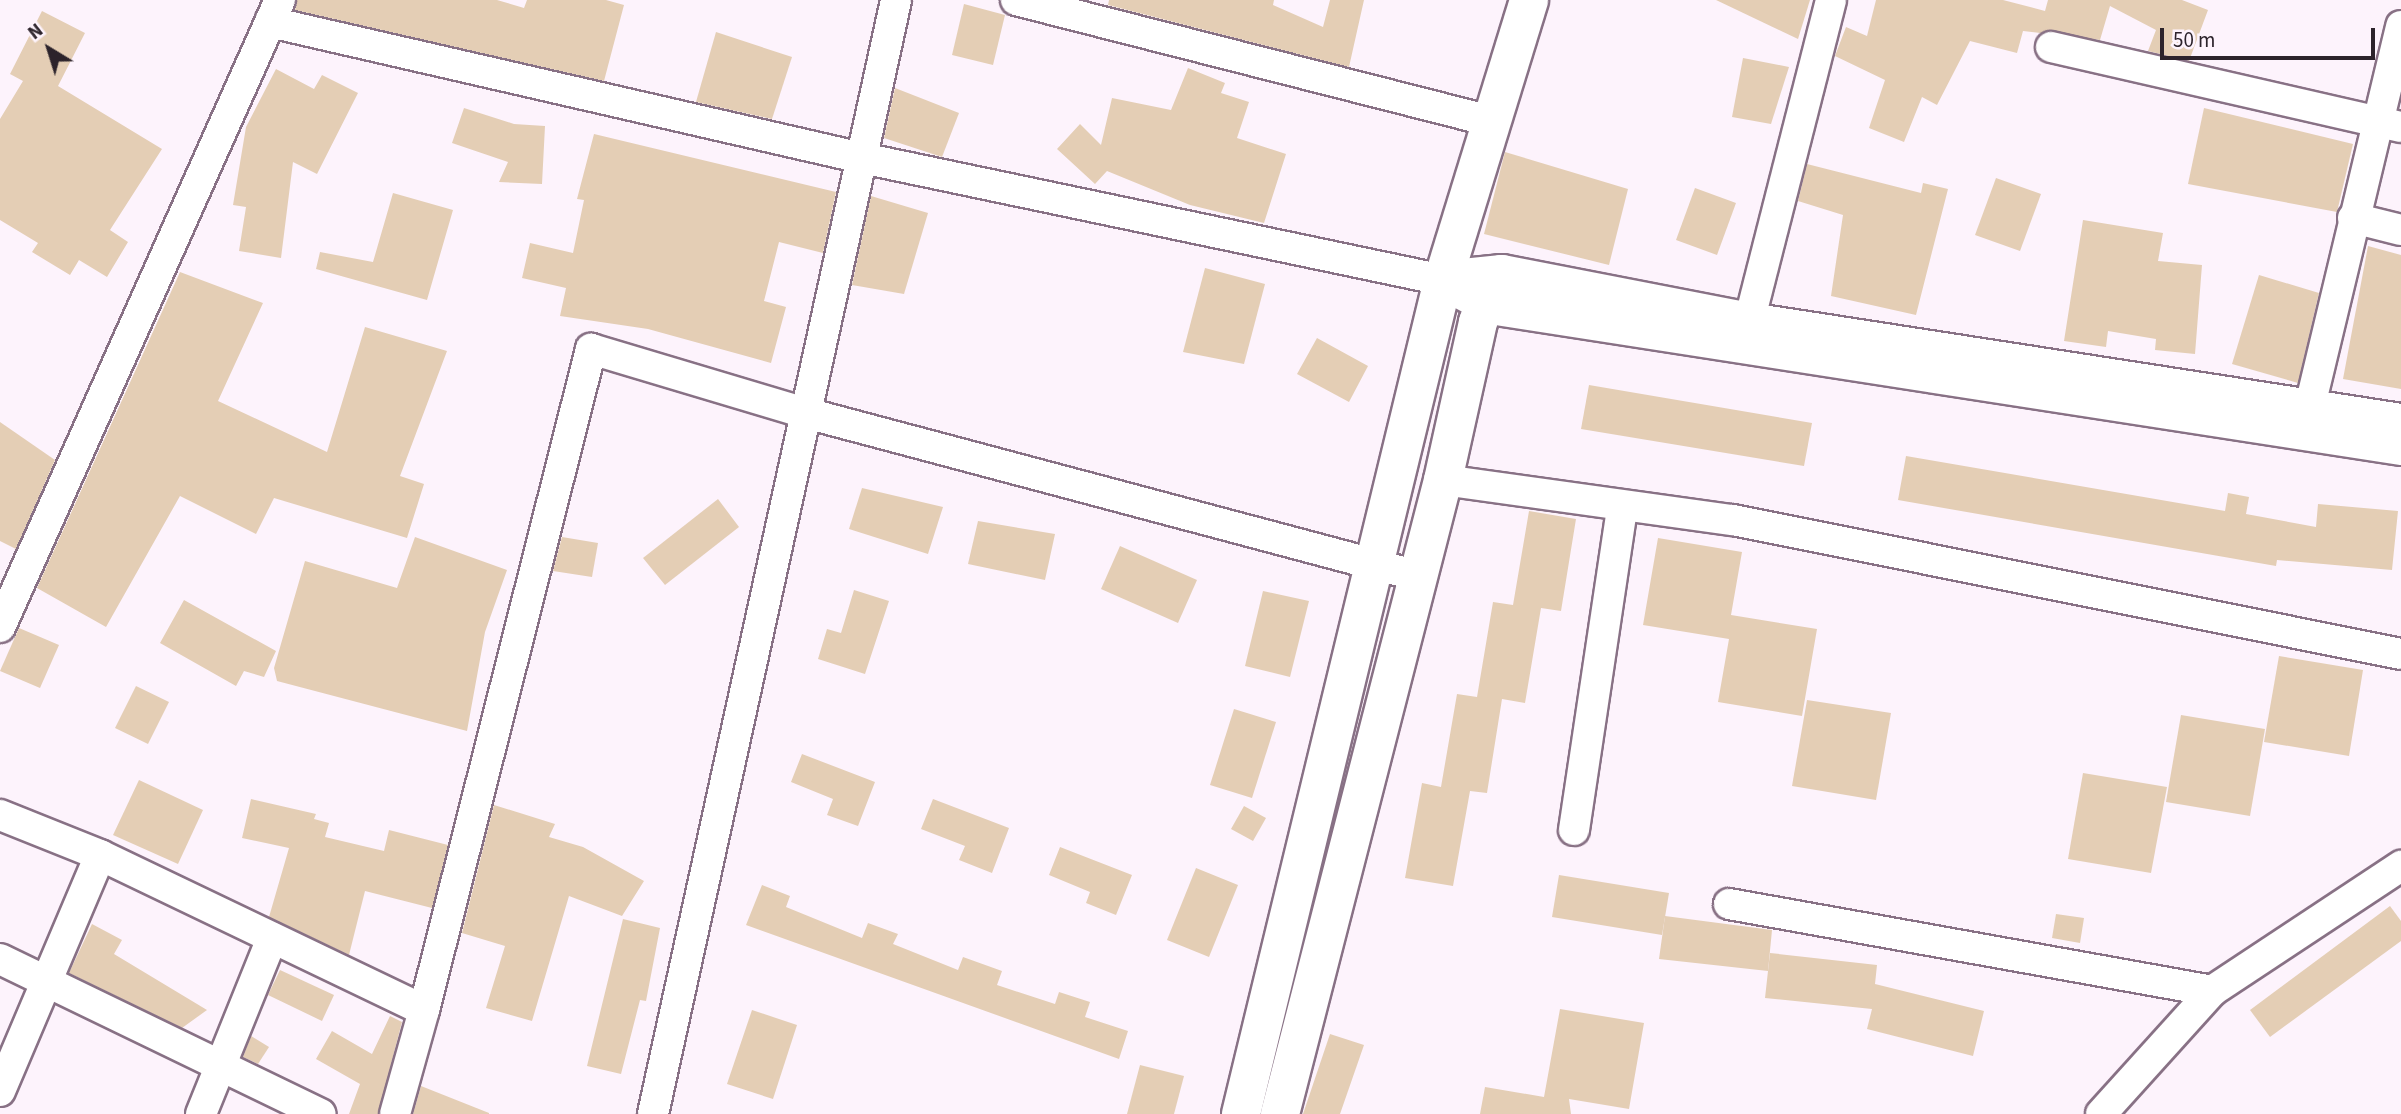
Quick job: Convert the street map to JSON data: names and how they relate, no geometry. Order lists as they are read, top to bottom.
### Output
{
  "scale_bar": "50 m",
  "north": "top left"
}
